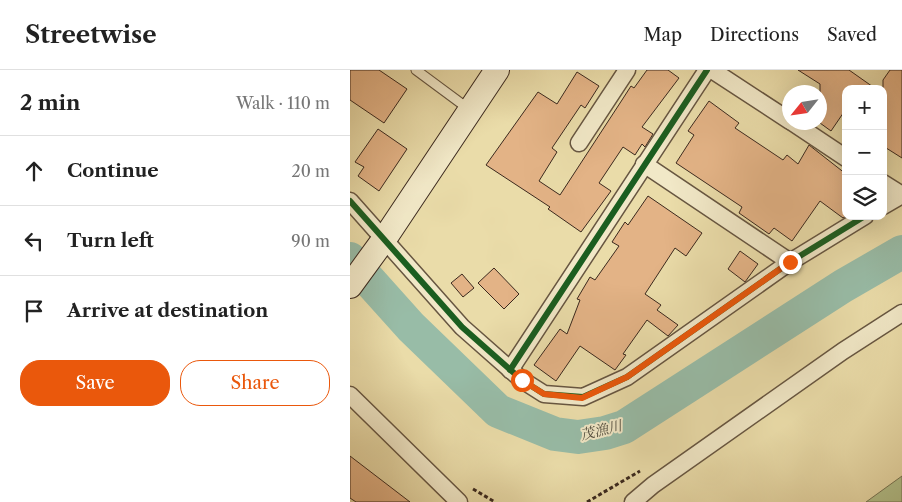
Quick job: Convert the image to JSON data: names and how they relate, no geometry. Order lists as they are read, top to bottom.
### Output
{
  "water": ["茂漁川"],
  "north": "bottom left",
  "page": {
    "header": "Streetwise",
    "nav": ["Map", "Directions", "Saved"],
    "heading": ["2 min", "Walk · 110 m"],
    "map_buttons": ["+", "−"],
    "list": [
      ["Continue", "20 m"],
      ["Turn left", "90 m"],
      "Arrive at destination"
    ],
    "buttons": ["Save", "Share"]
  }
}
